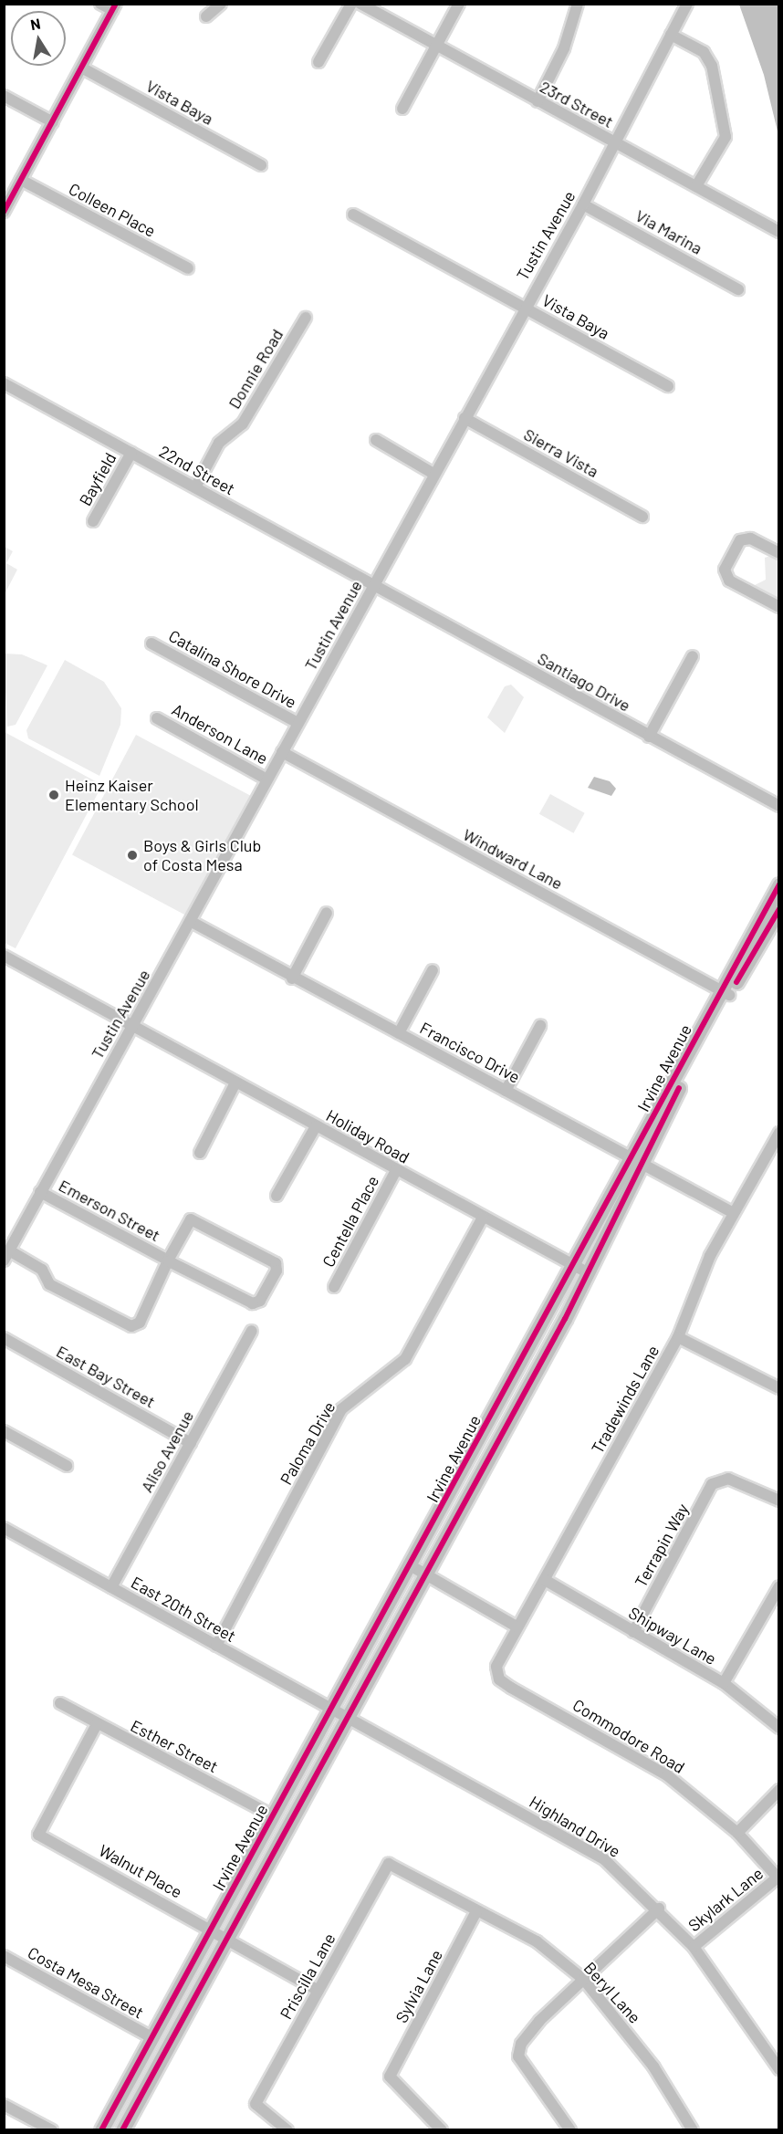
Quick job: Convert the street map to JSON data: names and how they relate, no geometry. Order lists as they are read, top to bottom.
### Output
{
  "streets": {
    "main road": ["Irvine Avenue"],
    "street": [
      "Vista Baya",
      "23rd Street",
      "Colleen Place",
      "Via Marina",
      "Tustin Avenue",
      "Donnie Road",
      "Sierra Vista",
      "22nd Street",
      "Bayfield",
      "Catalina Shore Drive",
      "Santiago Drive",
      "Anderson Lane",
      "Windward Lane",
      "Francisco Drive",
      "Holiday Road",
      "Emerson Street",
      "Centella Place",
      "East Bay Street",
      "Tradewinds Lane",
      "Paloma Drive",
      "Aliso Avenue",
      "Terrapin Way",
      "East 20th Street",
      "Shipway Lane",
      "Commodore Road",
      "Esther Street",
      "Highland Drive",
      "Walnut Place",
      "Skylark Lane",
      "Priscilla Lane",
      "Costa Mesa Street",
      "Sylvia Lane",
      "Beryl Lane"
    ]
  },
  "crossings": [
    ["Vista Baya", "Tustin Avenue"],
    ["23rd Street", "Tustin Avenue"],
    ["Via Marina", "Tustin Avenue"],
    ["Tustin Avenue", "Sierra Vista"],
    ["Tustin Avenue", "22nd Street"],
    ["Tustin Avenue", "Catalina Shore Drive"],
    ["Tustin Avenue", "Santiago Drive"],
    ["Tustin Avenue", "Anderson Lane"],
    ["Tustin Avenue", "Windward Lane"],
    ["Tustin Avenue", "Francisco Drive"],
    ["Tustin Avenue", "Holiday Road"],
    ["Tustin Avenue", "Emerson Street"],
    ["Donnie Road", "22nd Street"],
    ["22nd Street", "Bayfield"],
    ["22nd Street", "Santiago Drive"],
    ["Windward Lane", "Irvine Avenue"],
    ["Francisco Drive", "Irvine Avenue"],
    ["Francisco Drive", "Tradewinds Lane"],
    ["Irvine Avenue", "Holiday Road"],
    ["Irvine Avenue", "East 20th Street"],
    ["Irvine Avenue", "Esther Street"],
    ["Irvine Avenue", "Highland Drive"],
    ["Irvine Avenue", "Walnut Place"],
    ["Irvine Avenue", "Costa Mesa Street"],
    ["Holiday Road", "Centella Place"],
    ["Holiday Road", "Paloma Drive"],
    ["East Bay Street", "Aliso Avenue"],
    ["Tradewinds Lane", "Shipway Lane"],
    ["Tradewinds Lane", "Commodore Road"],
    ["Paloma Drive", "East 20th Street"],
    ["Aliso Avenue", "East 20th Street"],
    ["Terrapin Way", "Shipway Lane"],
    ["East 20th Street", "Highland Drive"],
    ["Commodore Road", "Skylark Lane"],
    ["Esther Street", "Walnut Place"],
    ["Highland Drive", "Skylark Lane"],
    ["Walnut Place", "Priscilla Lane"],
    ["Priscilla Lane", "Beryl Lane"],
    ["Sylvia Lane", "Beryl Lane"]
  ],
  "places": ["Heinz Kaiser Elementary School", "Boys & Girls Club of Costa Mesa"],
  "north": "top"
}
